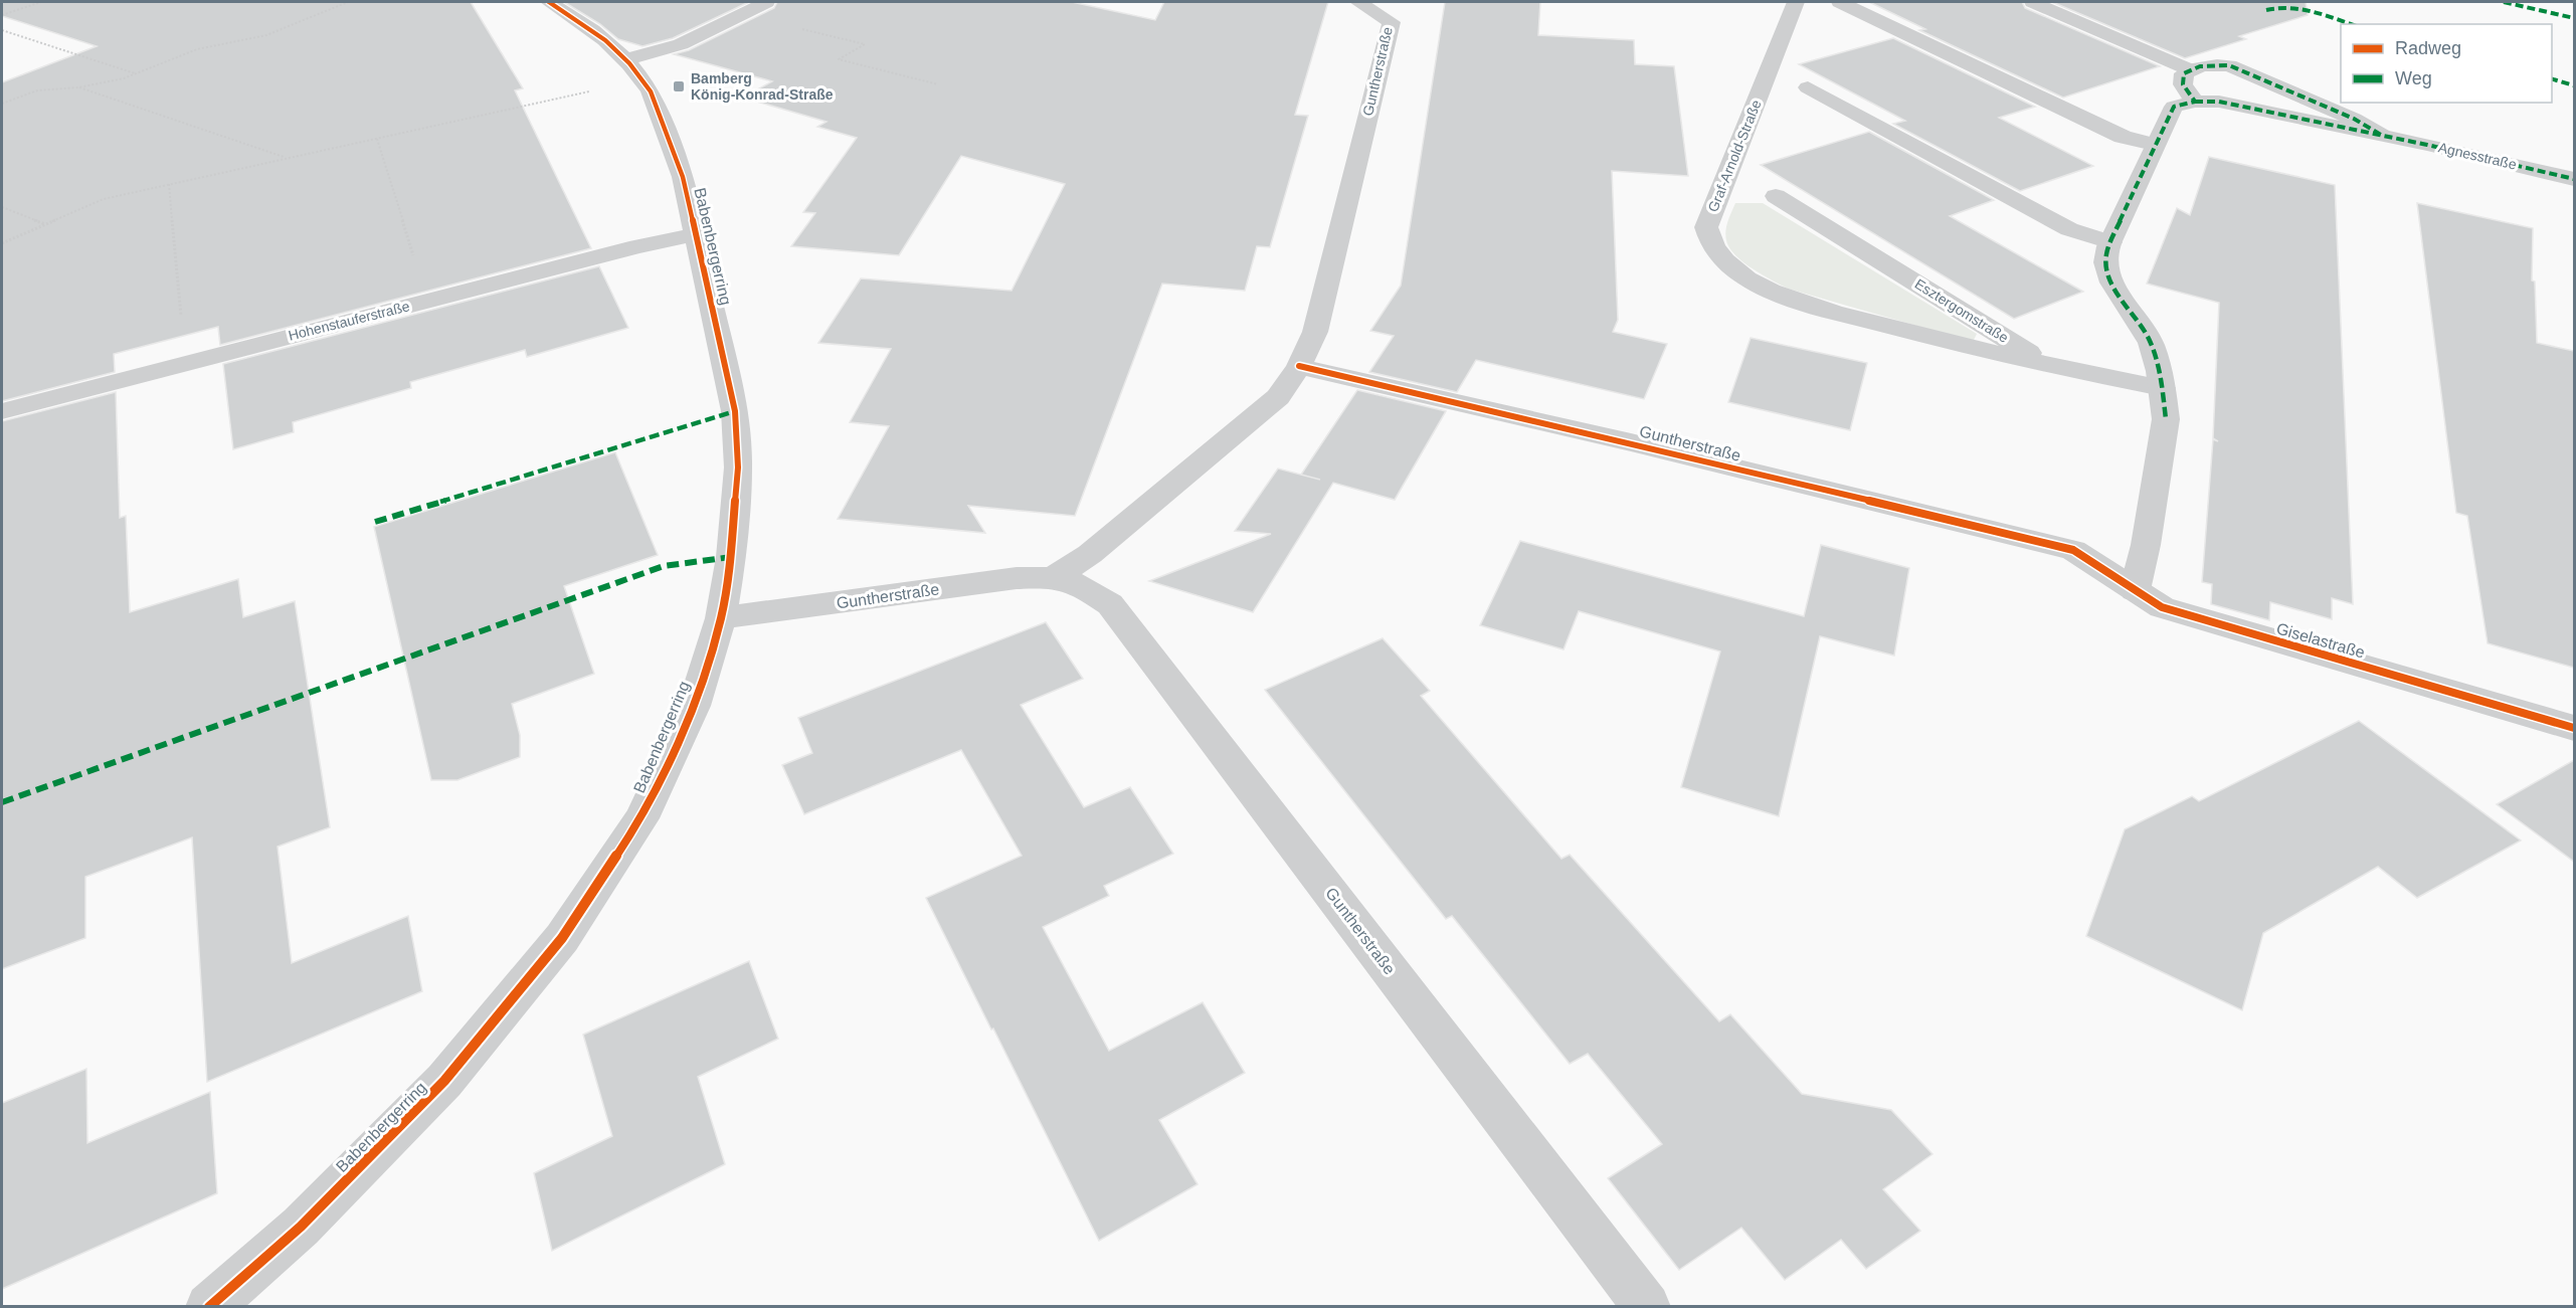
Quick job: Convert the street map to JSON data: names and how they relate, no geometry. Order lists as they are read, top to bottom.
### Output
{
  "streets": {
    "street": [
      "Guntherstraße",
      "Graf-Arnold-Straße",
      "Agnesstraße",
      "Babenbergerring",
      "Esztergomstraße",
      "Hohenstauferstraße",
      "Giselastraße"
    ]
  },
  "crossings": [
    ["Guntherstraße", "Babenbergerring"],
    ["Guntherstraße", "Giselastraße"],
    ["Graf-Arnold-Straße", "Esztergomstraße"],
    ["Babenbergerring", "Hohenstauferstraße"]
  ],
  "places": {
    "transit": ["Bamberg König-Konrad-Straße"]
  },
  "legend": ["Radweg", "Weg"]
}
